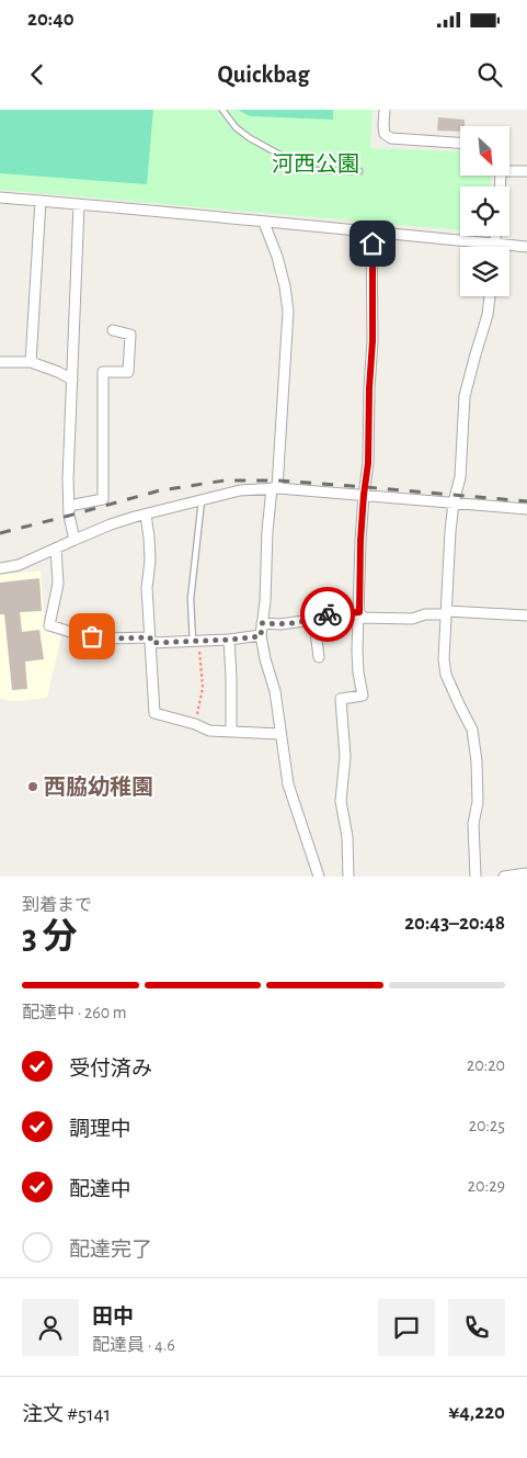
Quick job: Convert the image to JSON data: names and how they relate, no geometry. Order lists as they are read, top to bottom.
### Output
{
  "parks": ["河西公園"],
  "places": ["西脇幼稚園"],
  "north": "bottom right",
  "page": {
    "status": "20:40",
    "header": "Quickbag",
    "heading": ["3 分", "到着まで", "20:43–20:48"],
    "panel": [
      "田中",
      "配達員 · 4.6",
      "注文 #5141",
      "¥4,220"
    ],
    "bar": "配達中 · 260 m",
    "list": [
      ["受付済み", "20:20"],
      ["調理中", "20:25"],
      ["配達中", "20:29"],
      "配達完了"
    ]
  }
}
